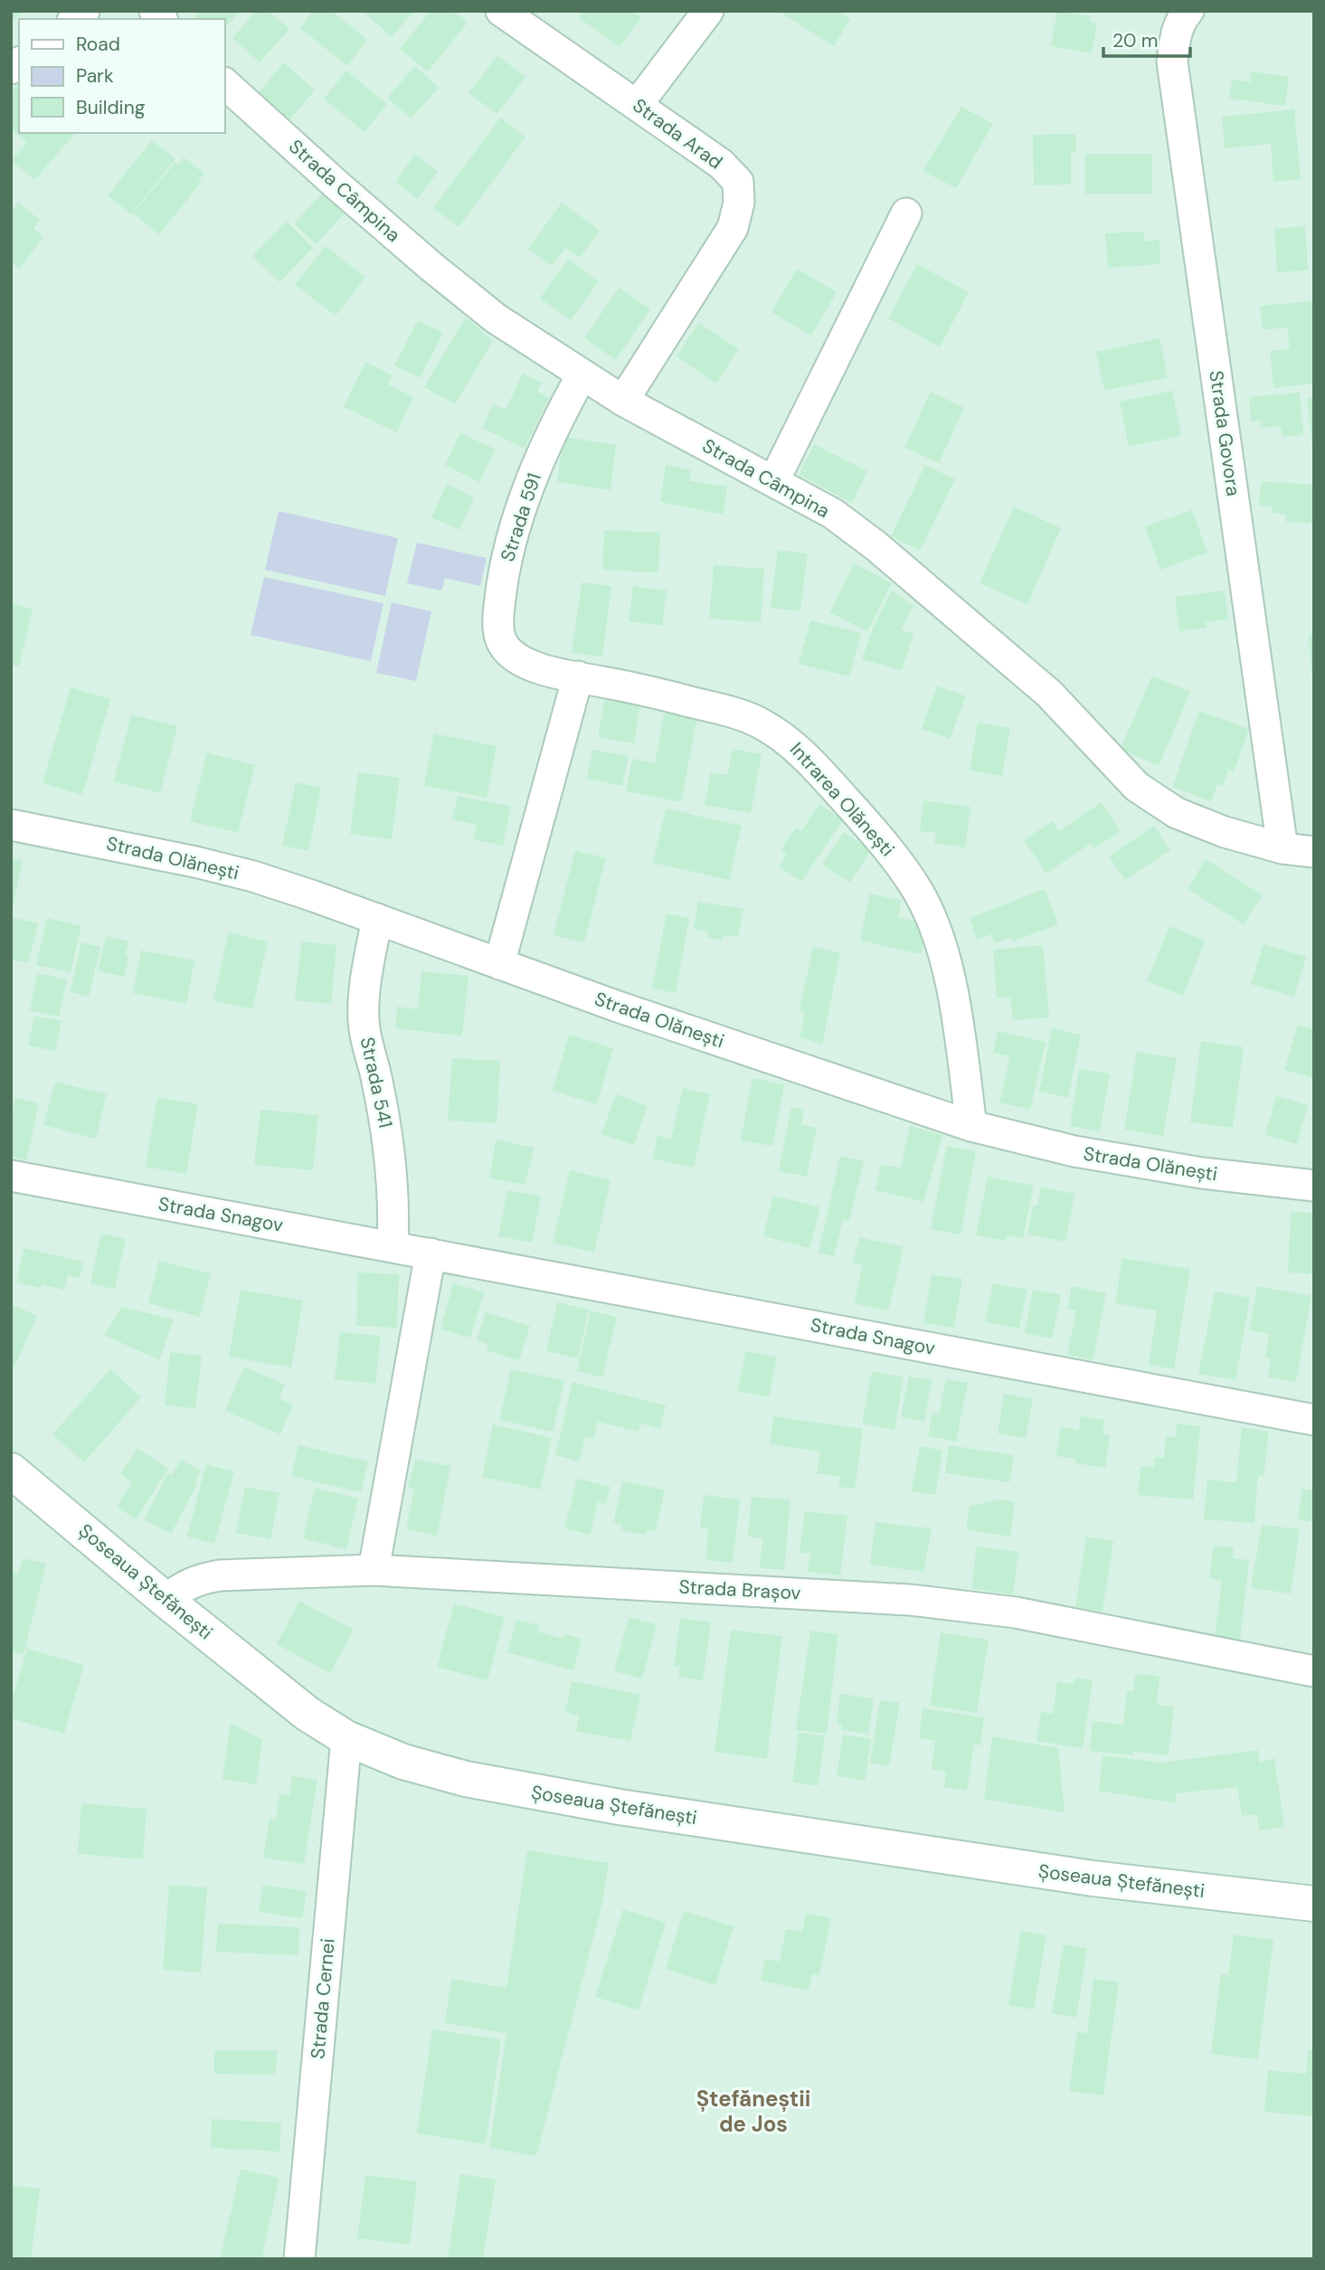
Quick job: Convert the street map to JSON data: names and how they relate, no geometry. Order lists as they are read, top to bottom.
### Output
{
  "streets": {
    "main road": ["Șoseaua Ștefănești"],
    "street": [
      "Strada Arad",
      "Strada Câmpina",
      "Strada Govora",
      "Strada 591",
      "Intrarea Olănești",
      "Strada Olănești",
      "Strada 541",
      "Strada Snagov",
      "Strada Brașov",
      "Strada Cernei"
    ]
  },
  "crossings": [
    ["Strada Arad", "Strada Câmpina"],
    ["Strada Câmpina", "Strada Govora"],
    ["Strada Câmpina", "Strada 591"],
    ["Strada 591", "Intrarea Olănești"],
    ["Intrarea Olănești", "Strada Olănești"],
    ["Strada Olănești", "Strada 541"],
    ["Strada 541", "Strada Snagov"],
    ["Șoseaua Ștefănești", "Strada Brașov"],
    ["Șoseaua Ștefănești", "Strada Cernei"]
  ],
  "districts": ["Ștefăneștii de Jos"],
  "legend": ["Road", "Park", "Building"],
  "scale_bar": "20 m"
}
